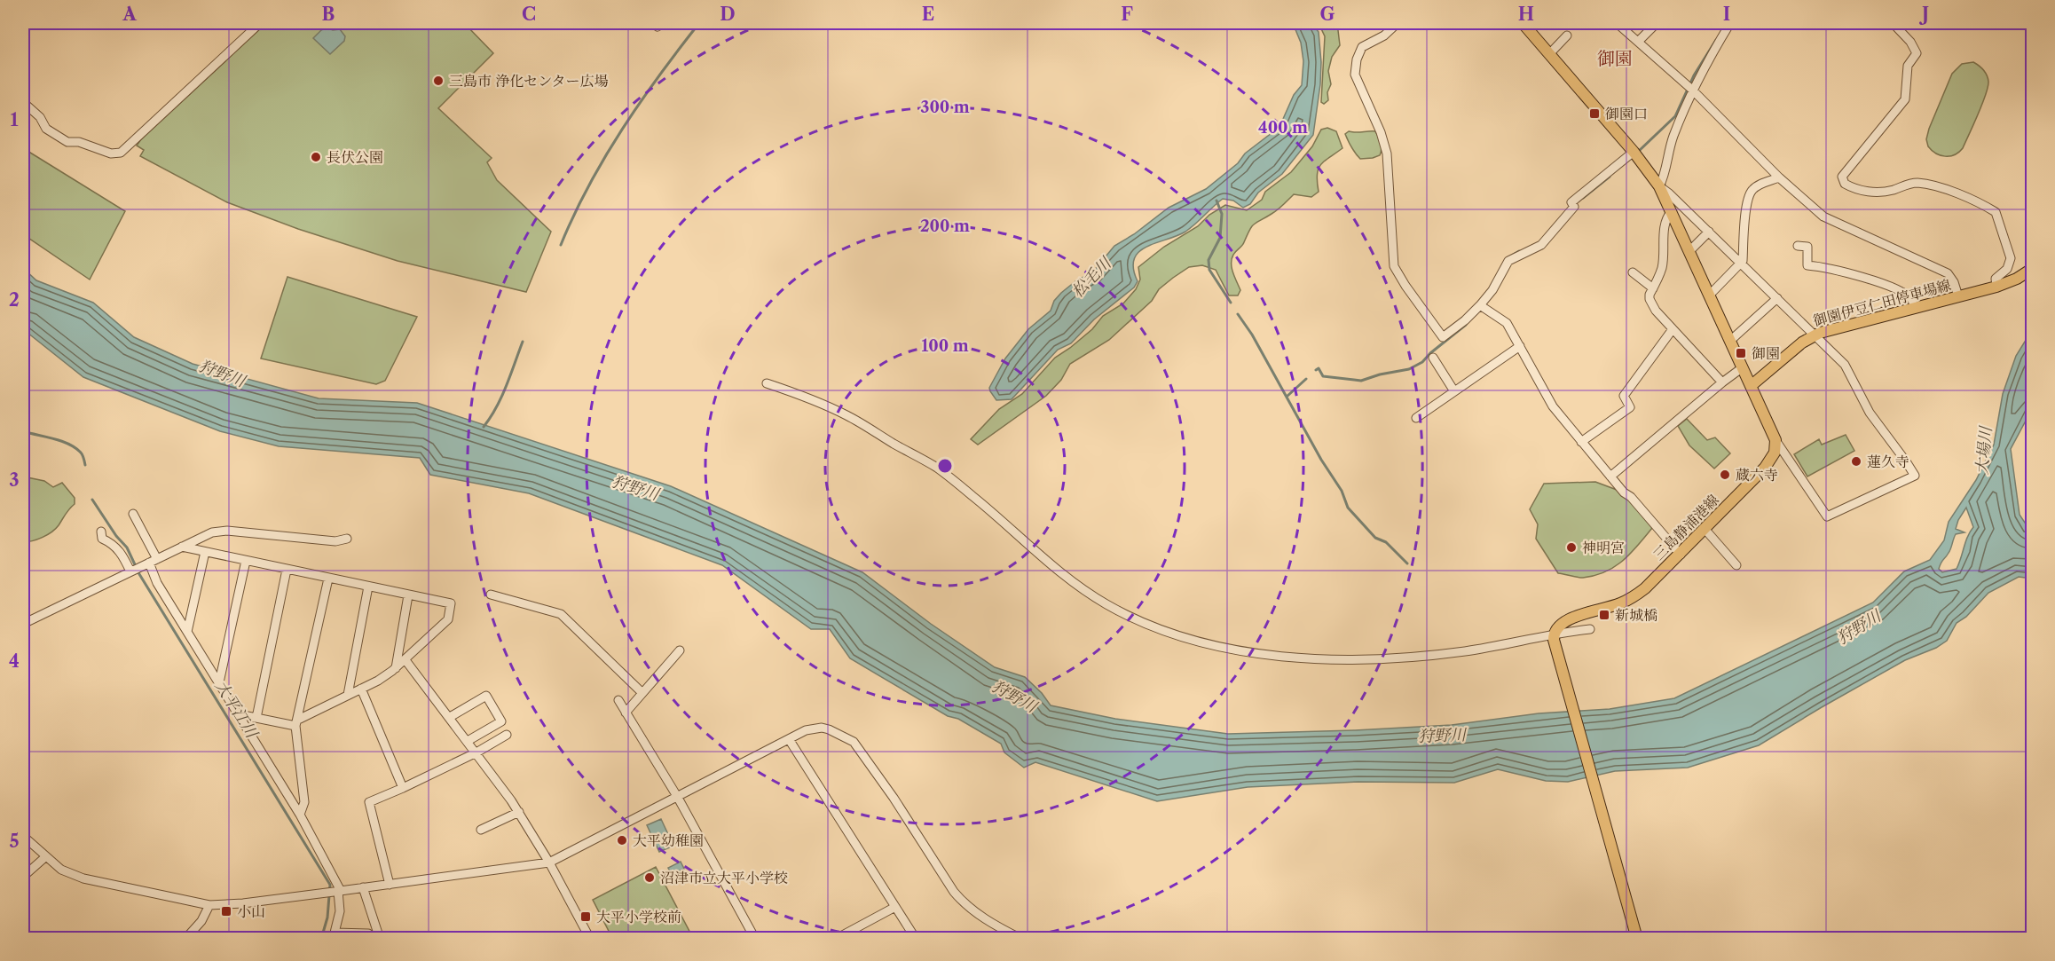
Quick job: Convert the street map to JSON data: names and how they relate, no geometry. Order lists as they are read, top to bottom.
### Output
{
  "streets": {
    "main road": ["御園伊豆仁田停車場線", "三島静浦港線"]
  },
  "districts": ["御園"],
  "water": [
    "松毛川",
    "狩野川",
    "大場川",
    "大平江川"
  ],
  "places": {
    "other": [
      "三島市 浄化センター広場",
      "長伏公園",
      "蓮久寺",
      "蔵六寺",
      "神明宮",
      "大平幼稚園",
      "沼津市立大平小学校"
    ],
    "transit": [
      "御園口",
      "御園",
      "新城橋",
      "小山",
      "大平小学校前"
    ]
  },
  "grid": {
    "columns": [
      "A",
      "B",
      "C",
      "D",
      "E",
      "F",
      "G",
      "H",
      "I",
      "J"
    ],
    "rows": [
      "1",
      "2",
      "3",
      "4",
      "5"
    ]
  },
  "rings": [
    "300 m",
    "400 m",
    "200 m",
    "100 m"
  ]
}
